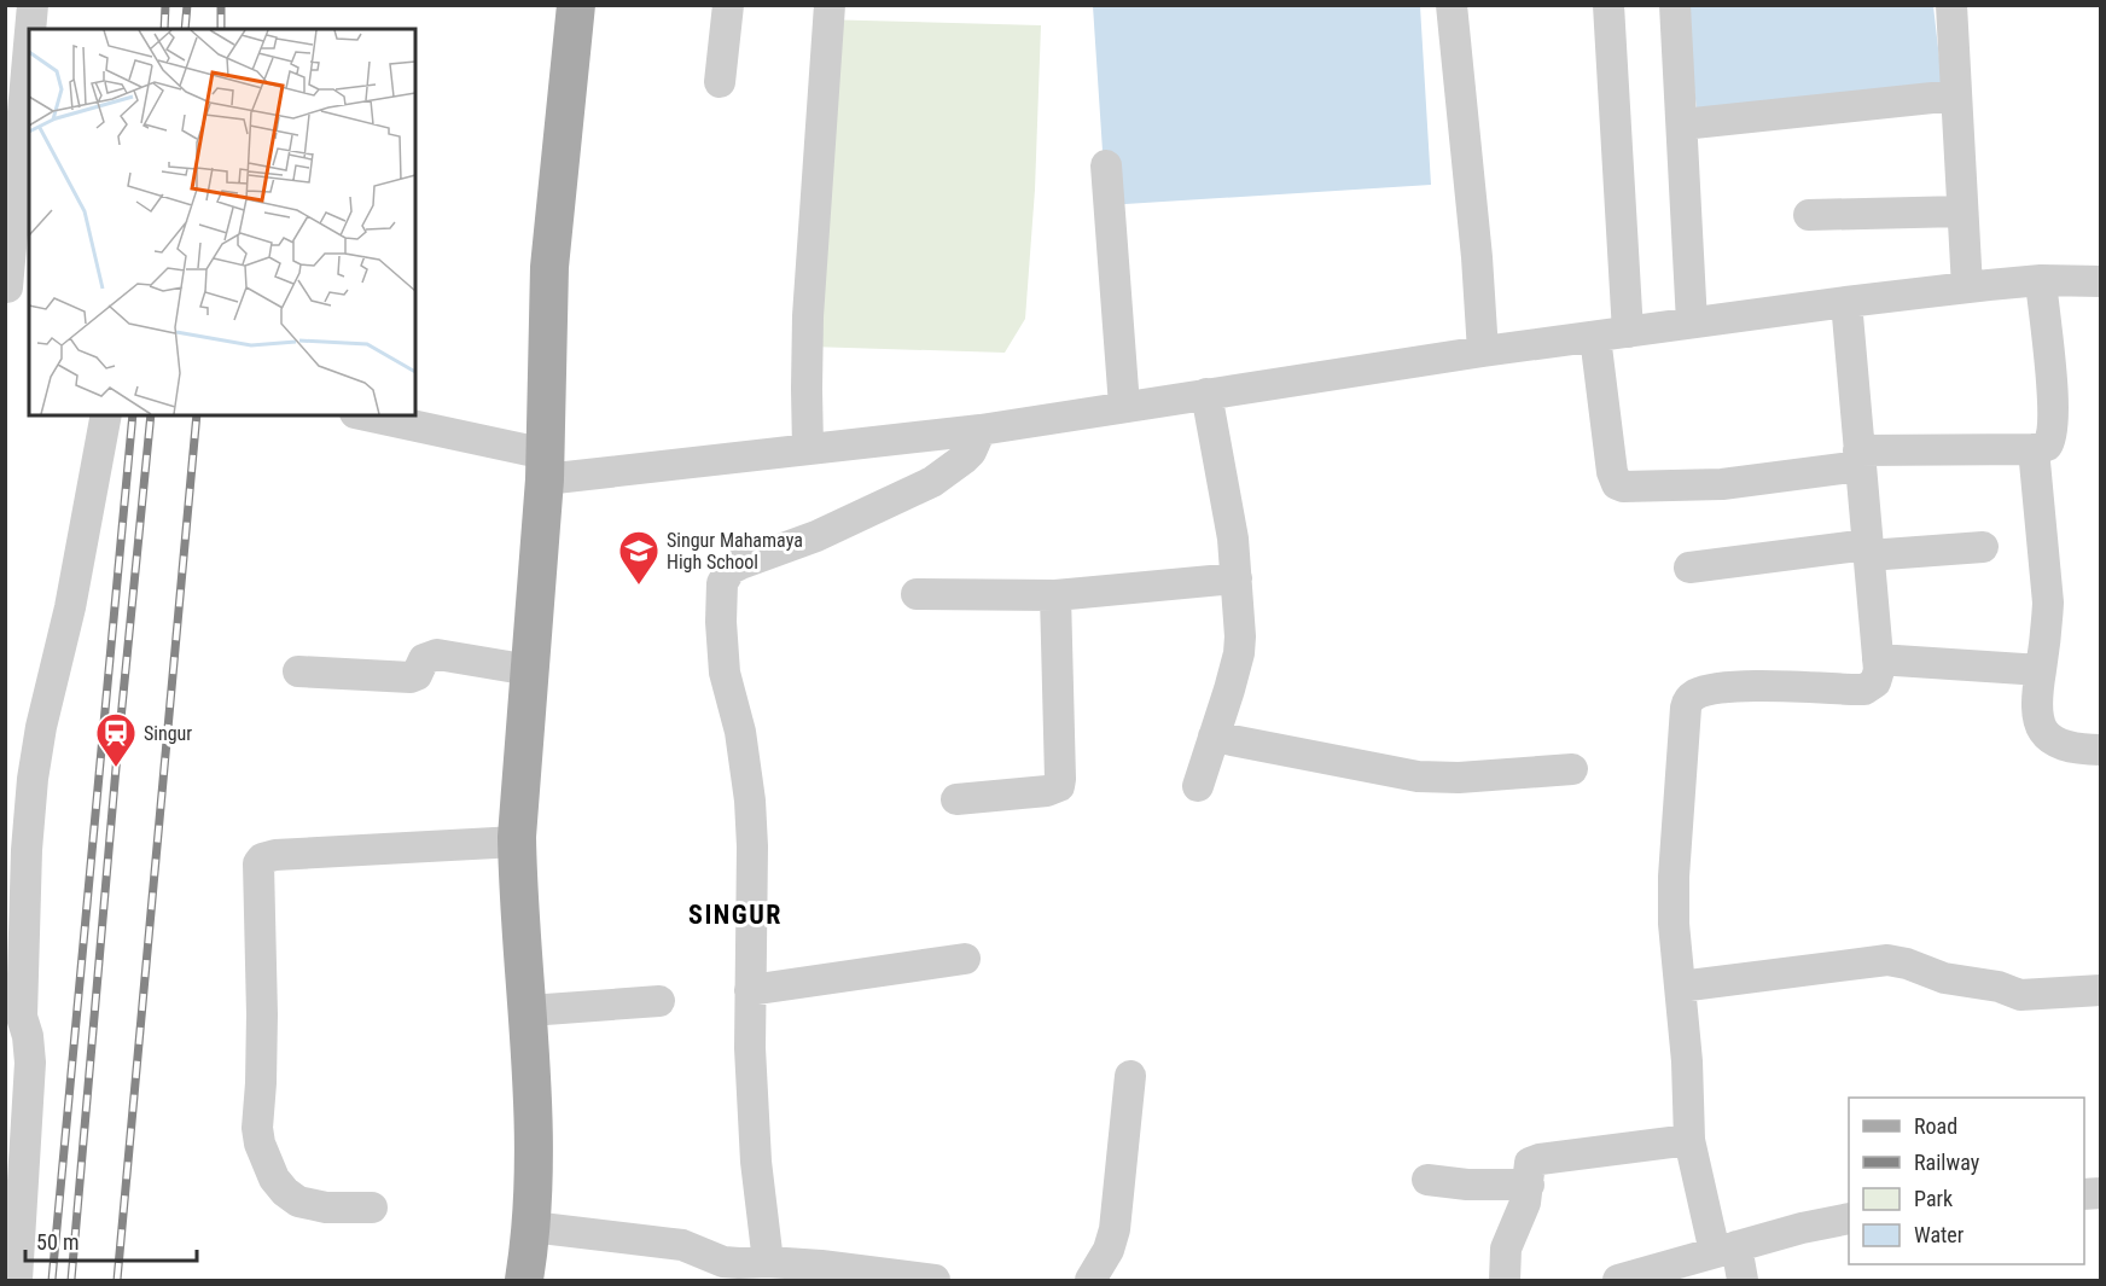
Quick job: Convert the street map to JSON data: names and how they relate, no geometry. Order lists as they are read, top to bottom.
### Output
{
  "districts": ["SINGUR"],
  "places": {
    "school or university": ["Singur Mahamaya High School"],
    "station": ["Singur"]
  },
  "legend": [
    "Road",
    "Railway",
    "Park",
    "Water"
  ],
  "scale_bar": "50 m"
}
